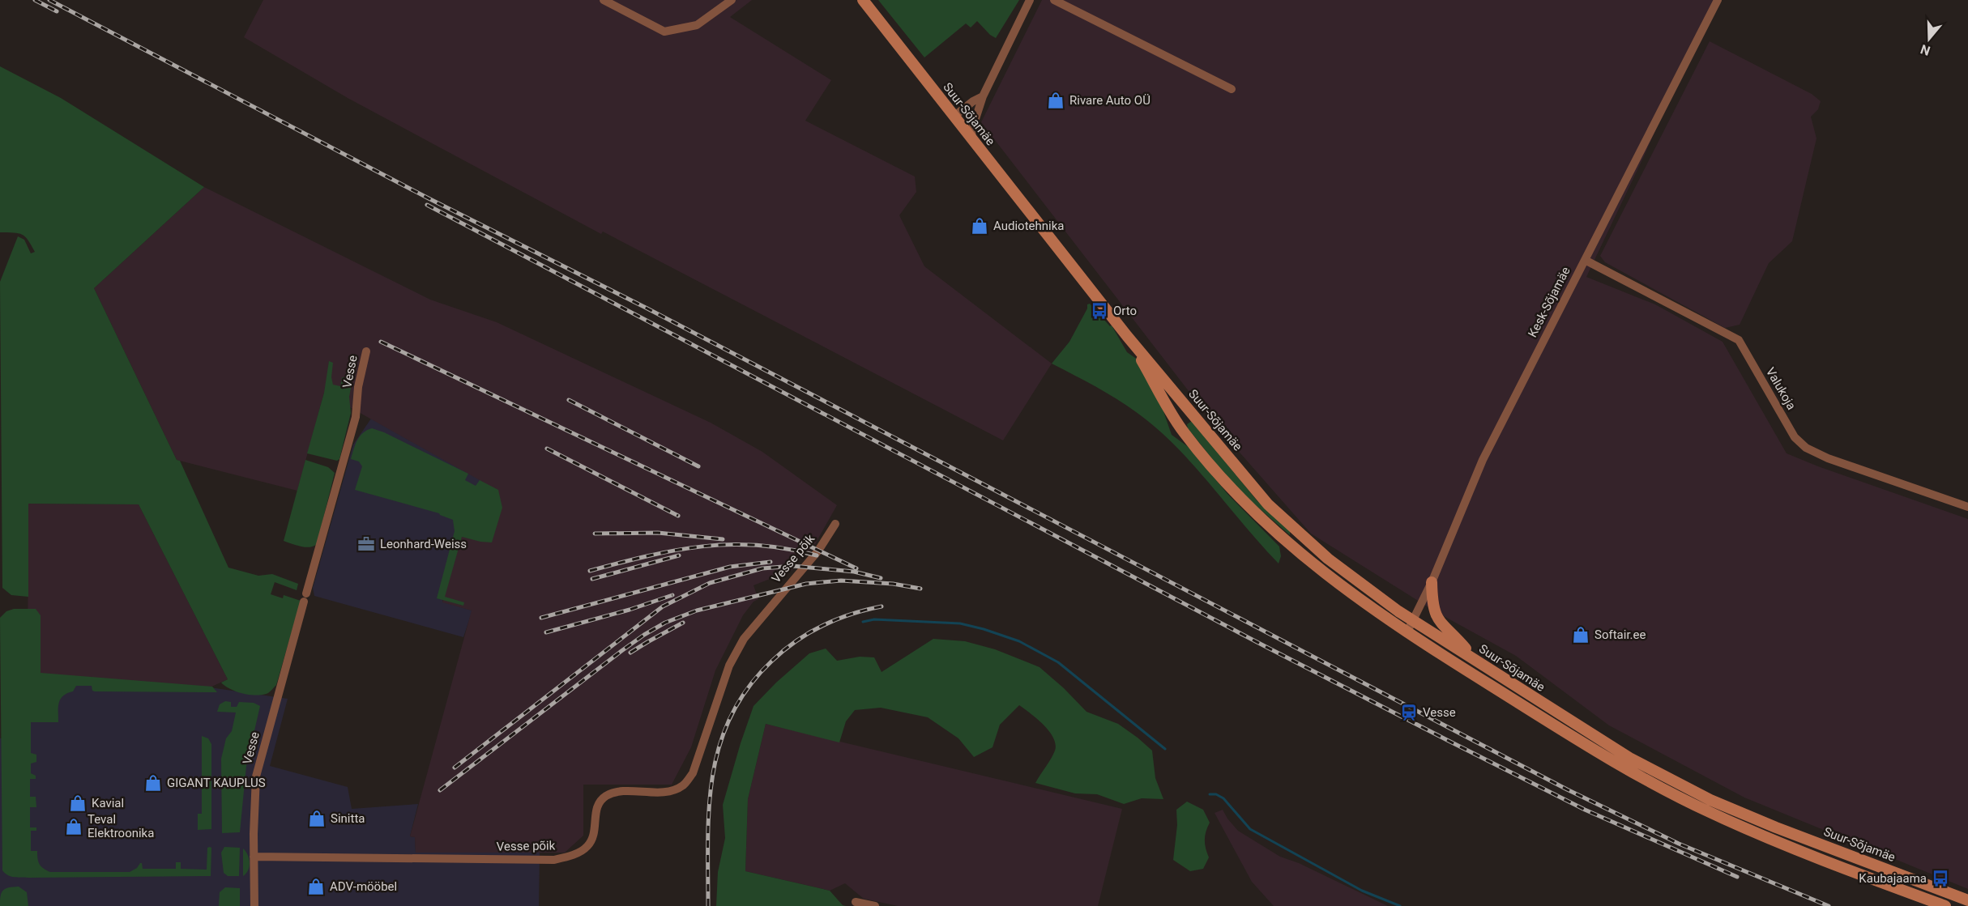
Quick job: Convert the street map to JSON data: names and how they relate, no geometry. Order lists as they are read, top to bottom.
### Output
{
  "streets": {
    "main road": ["Suur-Sõjamäe"],
    "street": [
      "Kesk-Sõjamäe",
      "Vesse",
      "Valukoja",
      "Vesse põik"
    ]
  },
  "crossings": [
    ["Suur-Sõjamäe", "Kesk-Sõjamäe"],
    ["Kesk-Sõjamäe", "Valukoja"],
    ["Vesse", "Vesse põik"]
  ],
  "places": {
    "shop": [
      "Rivare Auto OÜ",
      "Audiotehnika",
      "Softair.ee",
      "GIGANT KAUPLUS",
      "Kavial",
      "Sinitta",
      "Teval Elektroonika",
      "ADV-mööbel"
    ],
    "bus stop": ["Orto", "Kaubajaama"],
    "office": ["Leonhard-Weiss"],
    "station": ["Vesse"]
  },
  "north": "bottom"
}
